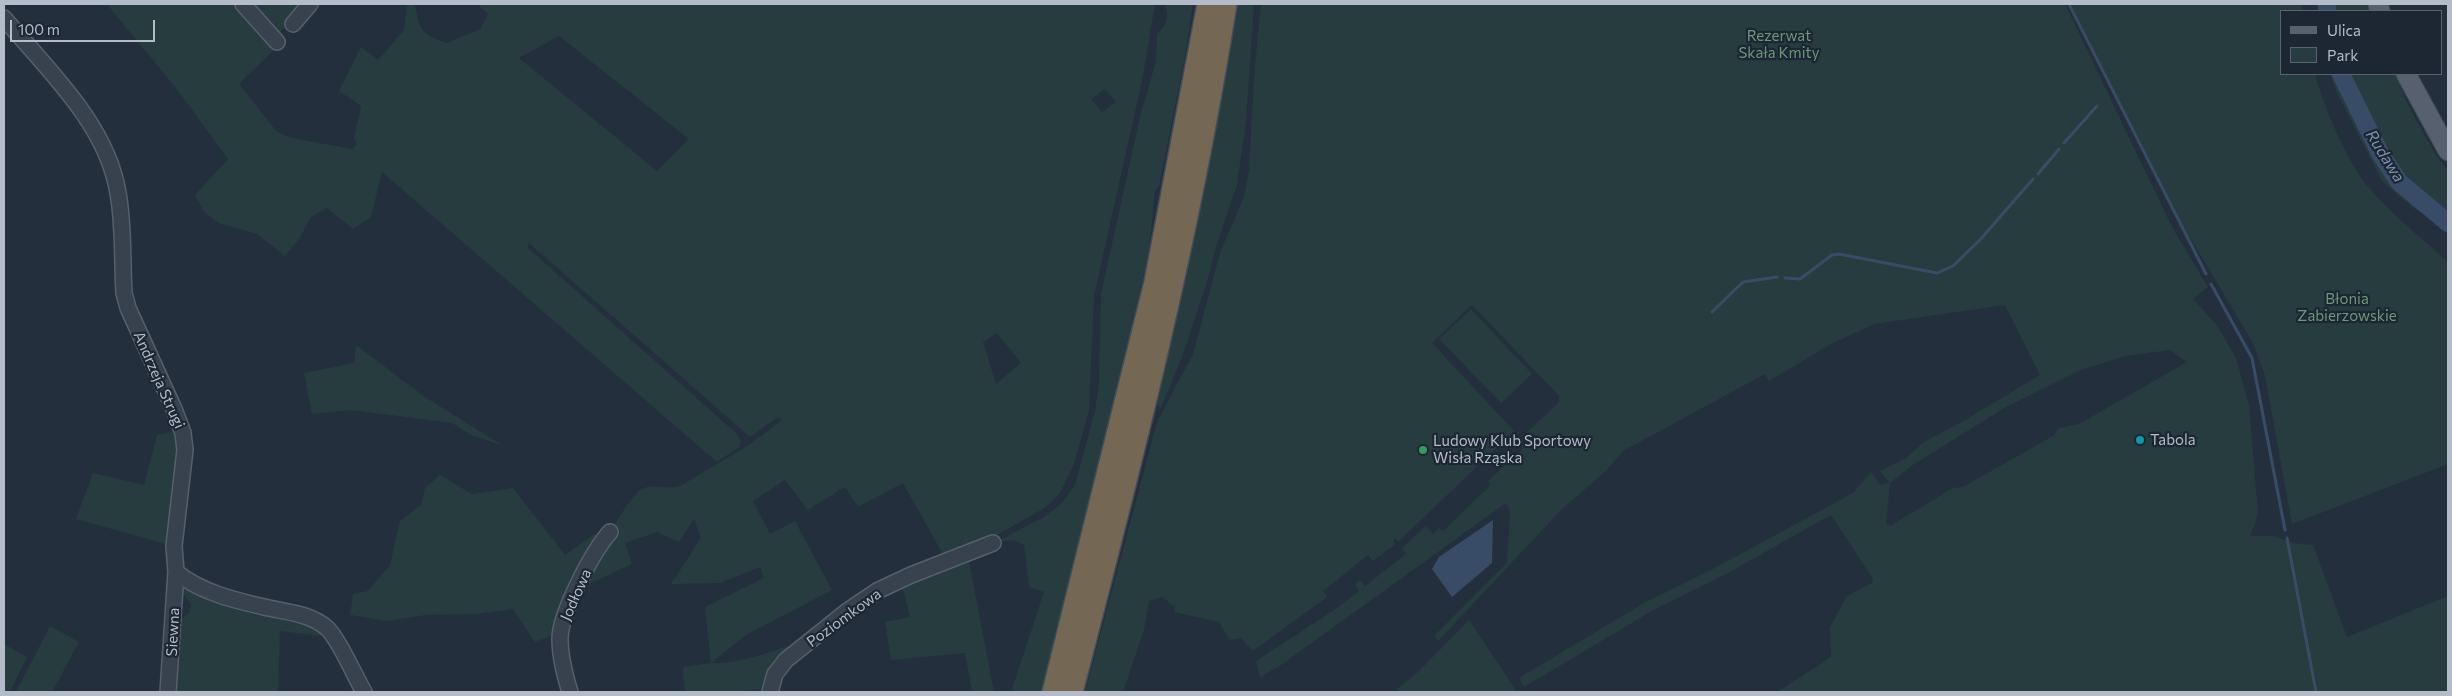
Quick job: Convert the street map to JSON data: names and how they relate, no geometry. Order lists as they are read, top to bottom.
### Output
{
  "streets": {
    "street": [
      "Andrzeja Strugi",
      "Jodłowa",
      "Poziomkowa",
      "Siewna"
    ]
  },
  "crossings": [
    ["Andrzeja Strugi", "Siewna"]
  ],
  "water": ["Rudawa"],
  "parks": ["Rezerwat Skała Kmity", "Błonia Zabierzowskie"],
  "places": ["Tabola", "Ludowy Klub Sportowy Wisła Rząska"],
  "legend": ["Ulica", "Park"],
  "scale_bar": "100 m"
}
